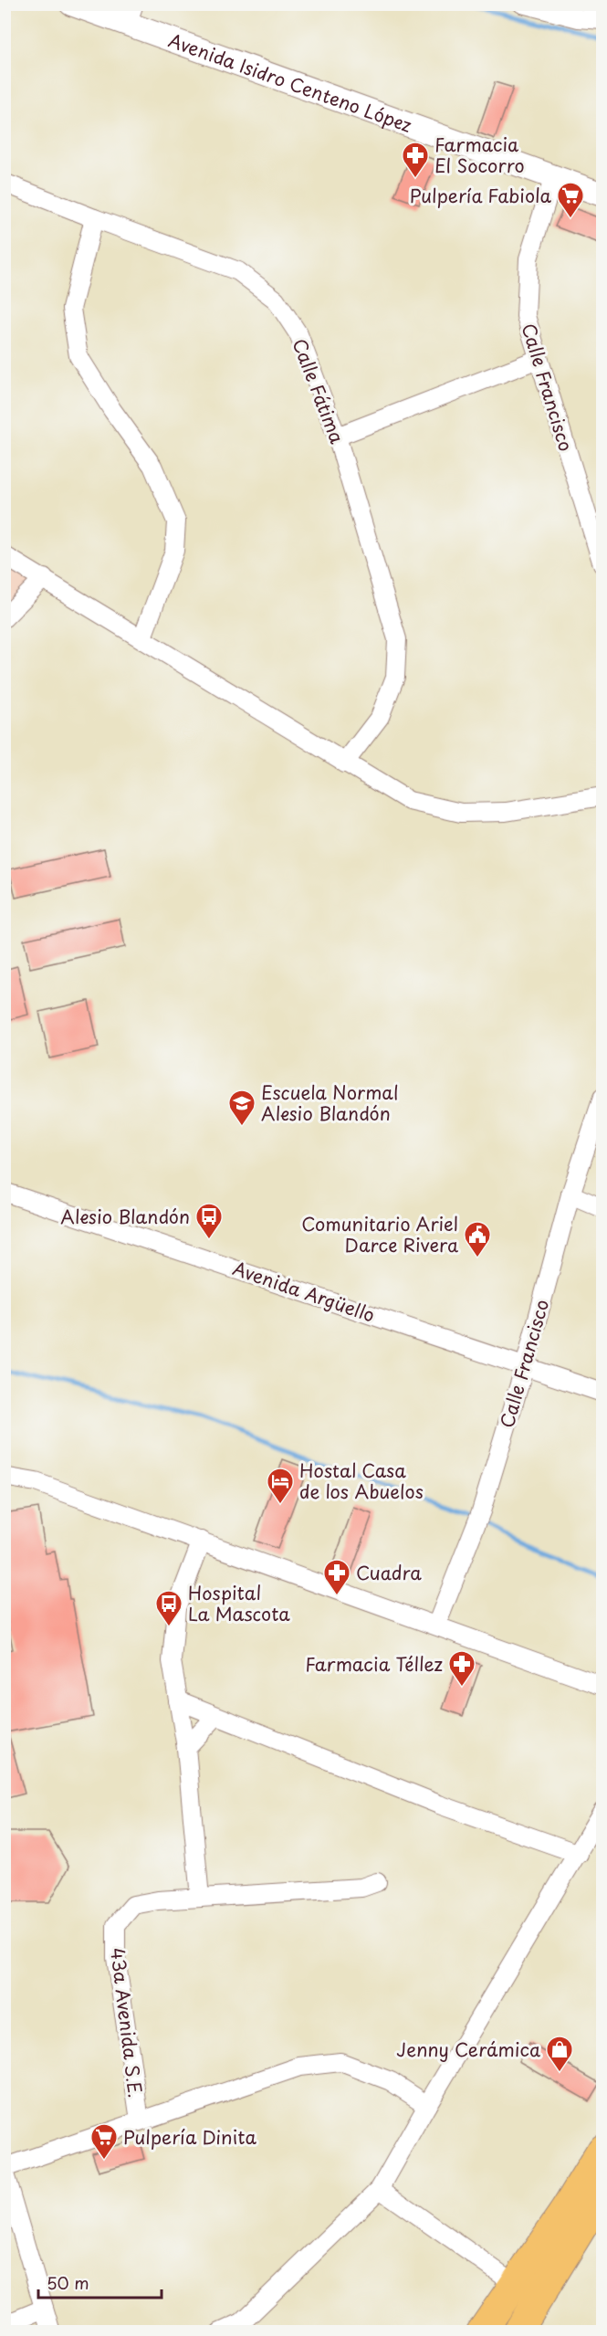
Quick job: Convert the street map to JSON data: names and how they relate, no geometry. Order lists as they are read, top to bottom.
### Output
{
  "streets": {
    "street": [
      "Avenida Isidro Centeno López",
      "Calle Francisco",
      "Calle Fátima",
      "Avenida Argüello",
      "43a Avenida S.E."
    ]
  },
  "crossings": [
    ["Avenida Isidro Centeno López", "Calle Francisco"],
    ["Calle Francisco", "Avenida Argüello"]
  ],
  "places": {
    "pharmacy": ["Farmacia El Socorro", "Cuadra", "Farmacia Téllez"],
    "supermarket": ["Pulpería Fabiola", "Pulpería Dinita"],
    "school or university": ["Escuela Normal Alesio Blandón"],
    "bus stop": ["Alesio Blandón", "Hospital La Mascota"],
    "public building": ["Comunitario Ariel Darce Rivera"],
    "hotel": ["Hostal Casa de los Abuelos"],
    "shop": ["Jenny Cerámica"]
  },
  "scale_bar": "50 m"
}
